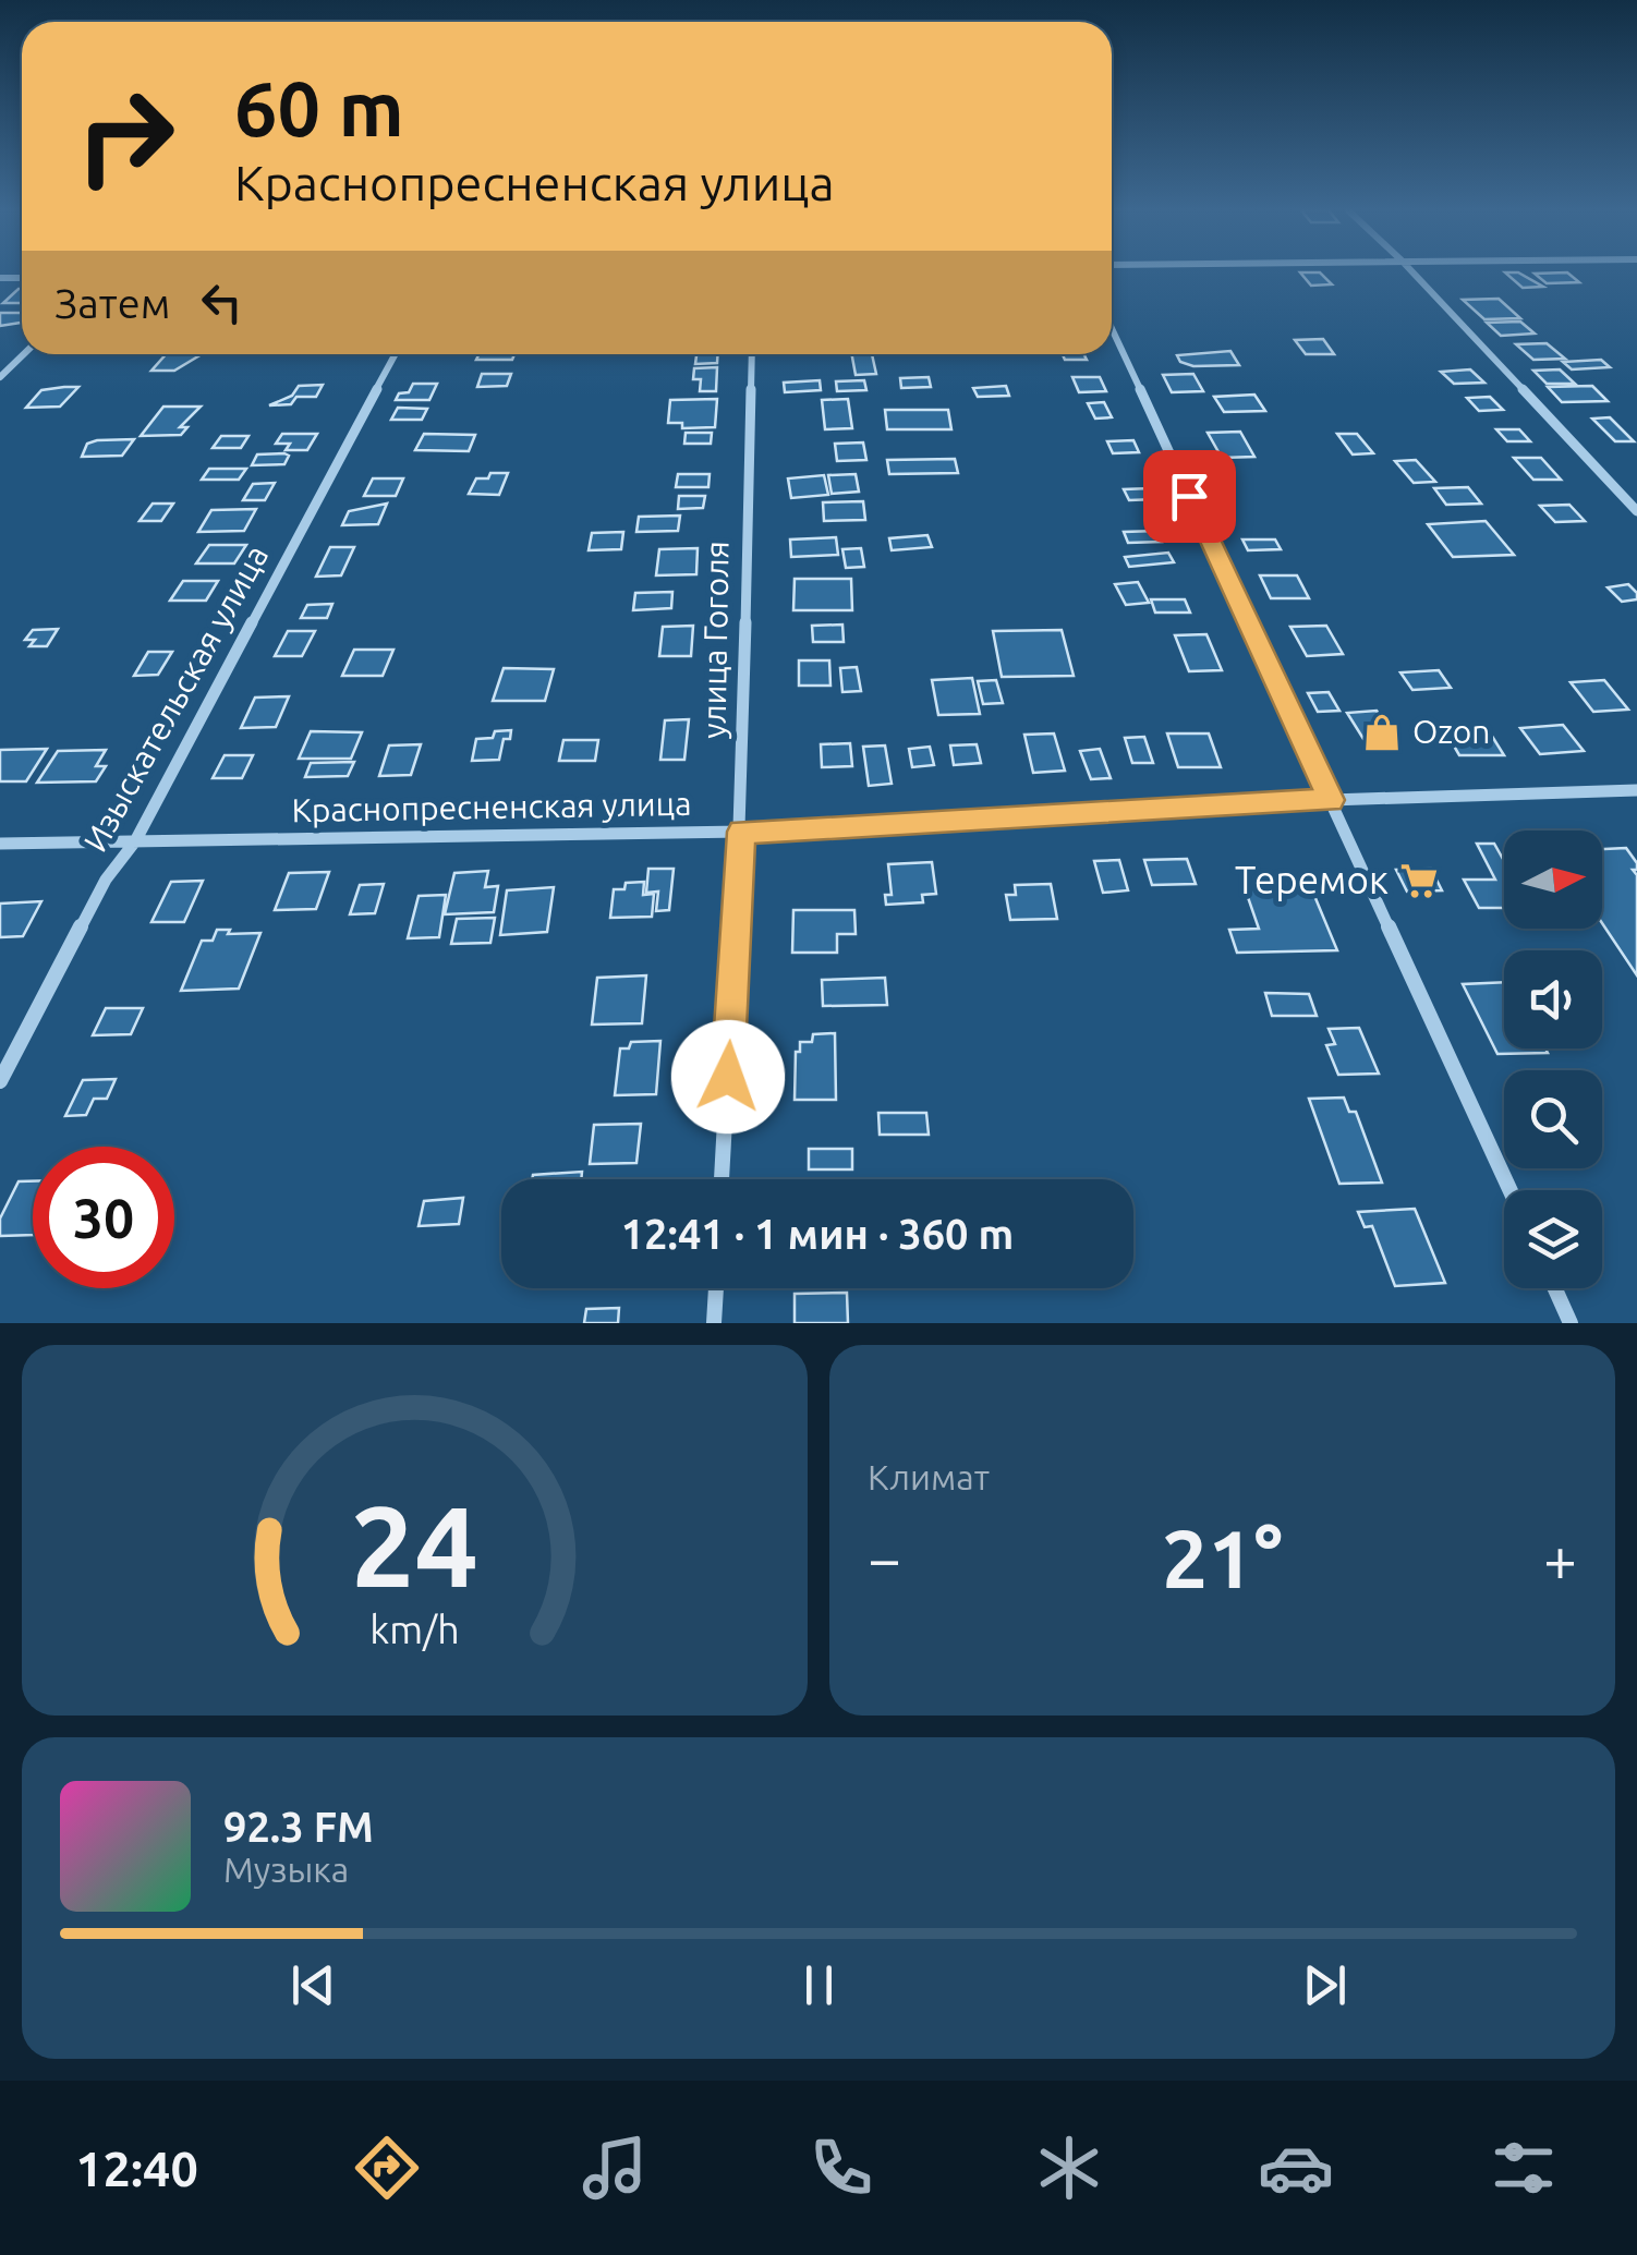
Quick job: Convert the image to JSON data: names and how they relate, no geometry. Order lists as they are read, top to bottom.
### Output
{
  "streets": {
    "street": ["улица Гоголя", "Изыскательская улица", "Краснопресненская улица"]
  },
  "crossings": [
    ["улица Гоголя", "Краснопресненская улица"],
    ["Изыскательская улица", "Краснопресненская улица"]
  ],
  "places": {
    "shop": ["Ozon"],
    "supermarket": ["Теремок"]
  },
  "north": "right",
  "page": {
    "turn": ["60 m", "Краснопресненская улица"],
    "then": "Затем",
    "limit": "30",
    "trip": "12:41 · 1 мин · 360 m",
    "tile": "Климат",
    "heat": ["−", "21°", "+"],
    "song": ["92.3 FM", "Музыка"],
    "tabs": "12:40",
    "gauge": ["24", "km/h"]
  }
}
